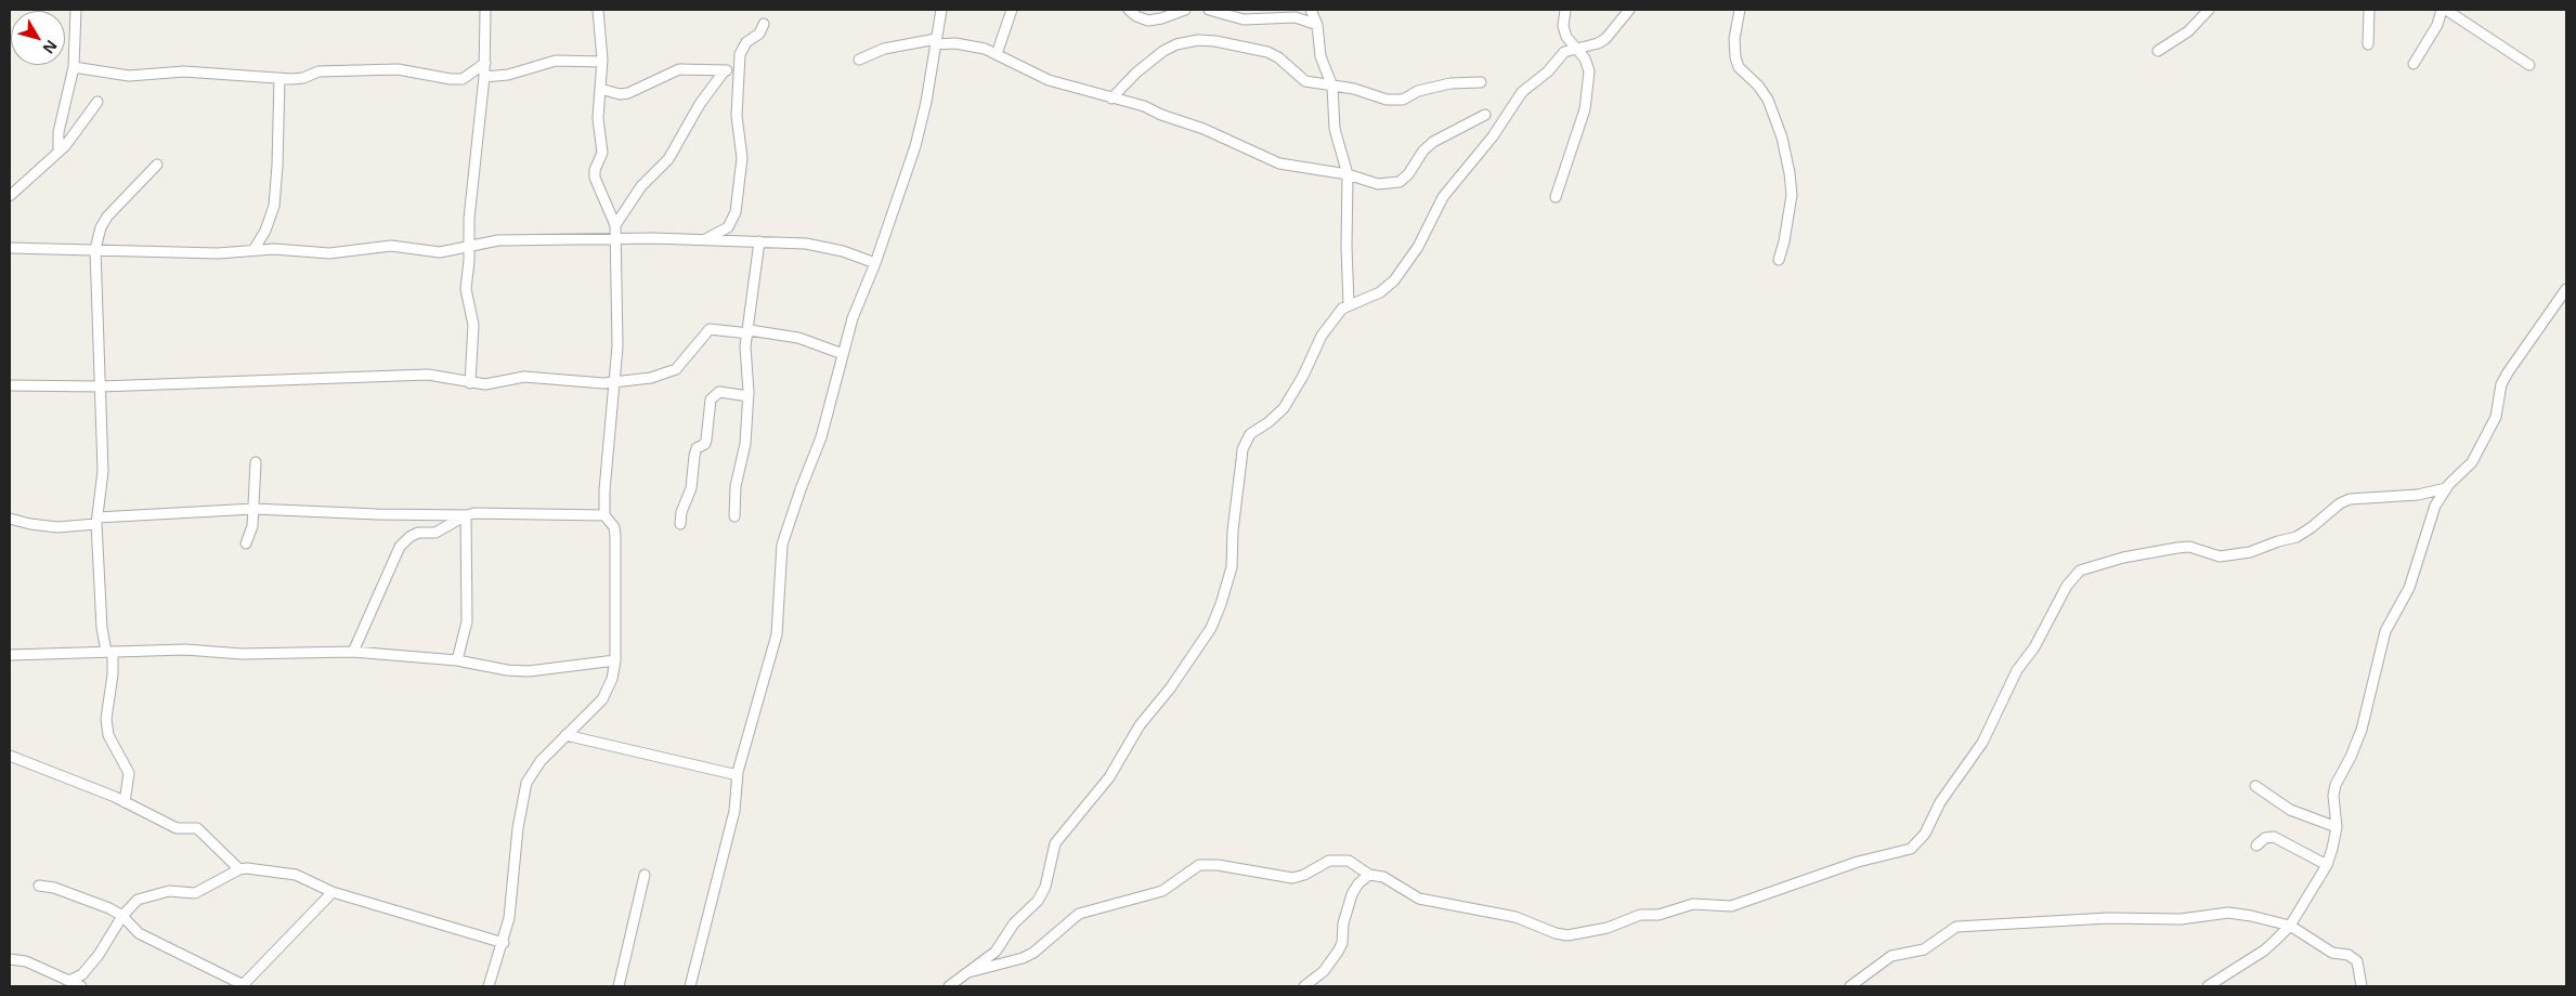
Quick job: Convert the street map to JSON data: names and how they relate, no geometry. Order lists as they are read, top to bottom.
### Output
{
  "north": "bottom right"
}
